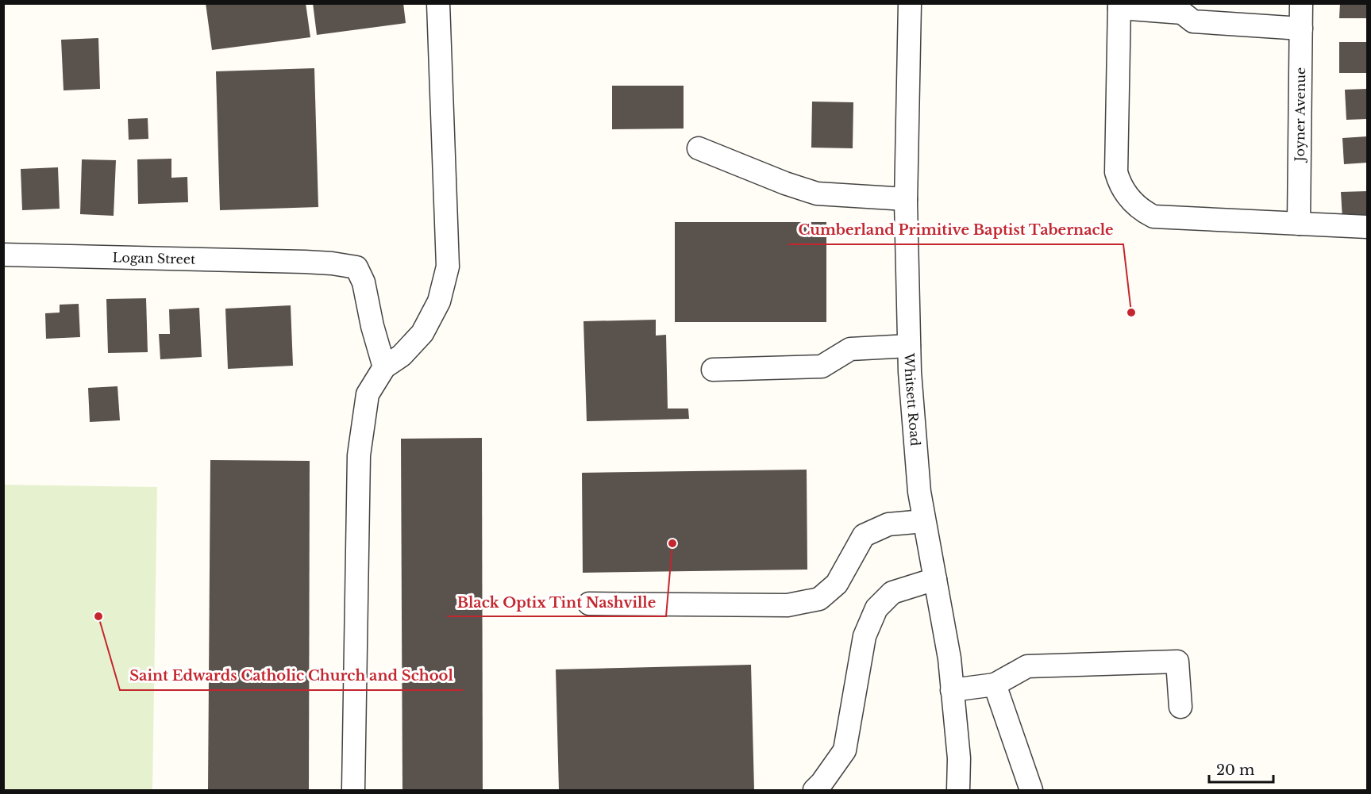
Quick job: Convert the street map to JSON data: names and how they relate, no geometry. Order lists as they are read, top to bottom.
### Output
{
  "streets": {
    "street": ["Joyner Avenue", "Logan Street", "Whitsett Road"]
  },
  "places": ["Cumberland Primitive Baptist Tabernacle", "Black Optix Tint Nashville", "Saint Edwards Catholic Church and School"],
  "scale_bar": "20 m"
}
